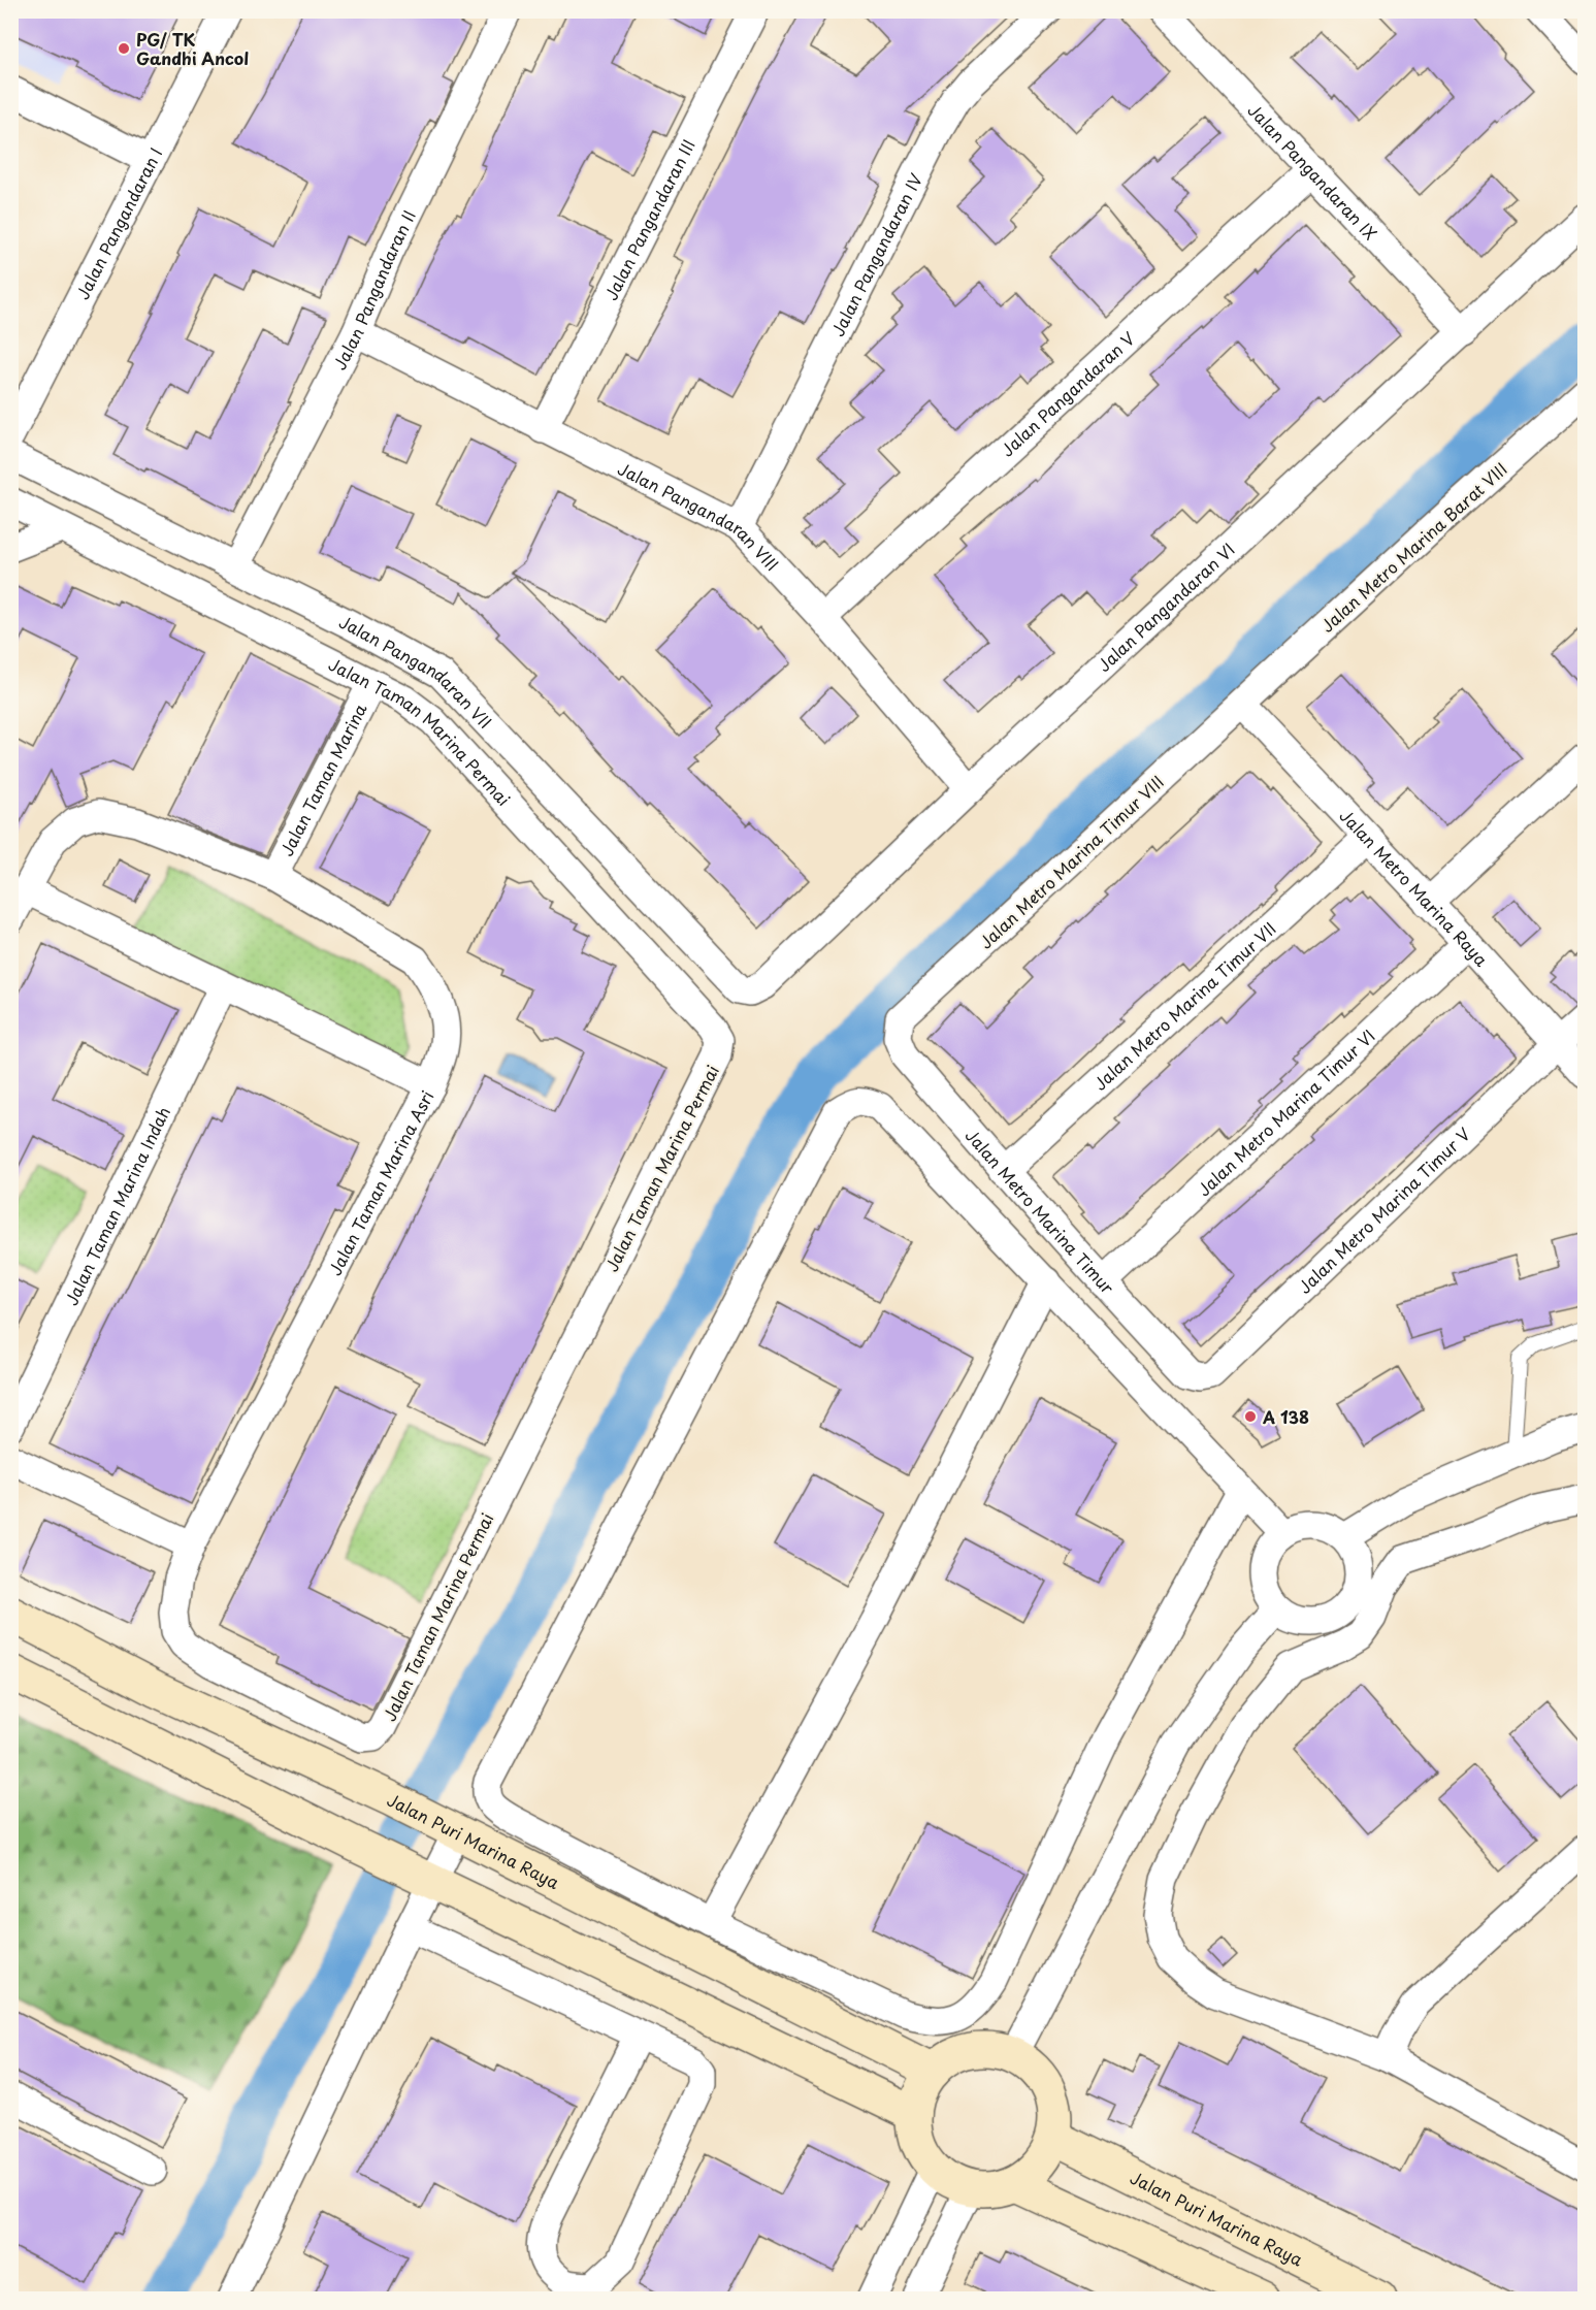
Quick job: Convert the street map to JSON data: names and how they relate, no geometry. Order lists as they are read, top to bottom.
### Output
{
  "streets": {
    "street": [
      "Jalan Pangandaran IX",
      "Jalan Pangandaran III",
      "Jalan Pangandaran I",
      "Jalan Pangandaran IV",
      "Jalan Pangandaran II",
      "Jalan Pangandaran V",
      "Jalan Pangandaran VIII",
      "Jalan Metro Marina Barat VIII",
      "Jalan Pangandaran VI",
      "Jalan Pangandaran VII",
      "Jalan Taman Marina Permai",
      "Jalan Taman Marina",
      "Jalan Metro Marina Timur VIII",
      "Jalan Metro Marina Raya",
      "Jalan Metro Marina Timur VII",
      "Jalan Metro Marina Timur VI",
      "Jalan Taman Marina Asri",
      "Jalan Taman Marina Indah",
      "Jalan Metro Marina Timur V",
      "Jalan Metro Marina Timur",
      "Jalan Puri Marina Raya"
    ]
  },
  "crossings": [
    ["Jalan Pangandaran IX", "Jalan Pangandaran V"],
    ["Jalan Pangandaran IX", "Jalan Pangandaran VI"],
    ["Jalan Pangandaran III", "Jalan Pangandaran VIII"],
    ["Jalan Pangandaran IV", "Jalan Pangandaran VIII"],
    ["Jalan Pangandaran II", "Jalan Pangandaran VIII"],
    ["Jalan Pangandaran II", "Jalan Pangandaran VII"],
    ["Jalan Pangandaran V", "Jalan Pangandaran VIII"],
    ["Jalan Pangandaran VIII", "Jalan Pangandaran VI"],
    ["Jalan Metro Marina Barat VIII", "Jalan Metro Marina Timur VIII"],
    ["Jalan Metro Marina Barat VIII", "Jalan Metro Marina Raya"],
    ["Jalan Pangandaran VI", "Jalan Pangandaran VII"],
    ["Jalan Taman Marina Permai", "Jalan Taman Marina"],
    ["Jalan Taman Marina Permai", "Jalan Taman Marina Asri"],
    ["Jalan Taman Marina", "Jalan Taman Marina Asri"],
    ["Jalan Metro Marina Timur VIII", "Jalan Metro Marina Raya"],
    ["Jalan Metro Marina Timur VIII", "Jalan Metro Marina Timur"],
    ["Jalan Metro Marina Raya", "Jalan Metro Marina Timur VII"],
    ["Jalan Metro Marina Raya", "Jalan Metro Marina Timur VI"],
    ["Jalan Metro Marina Raya", "Jalan Metro Marina Timur V"],
    ["Jalan Metro Marina Timur VII", "Jalan Metro Marina Timur"],
    ["Jalan Metro Marina Timur VI", "Jalan Metro Marina Timur"],
    ["Jalan Metro Marina Timur V", "Jalan Metro Marina Timur"]
  ],
  "places": ["PG/ TK Gandhi Ancol", "A 138"]
}
